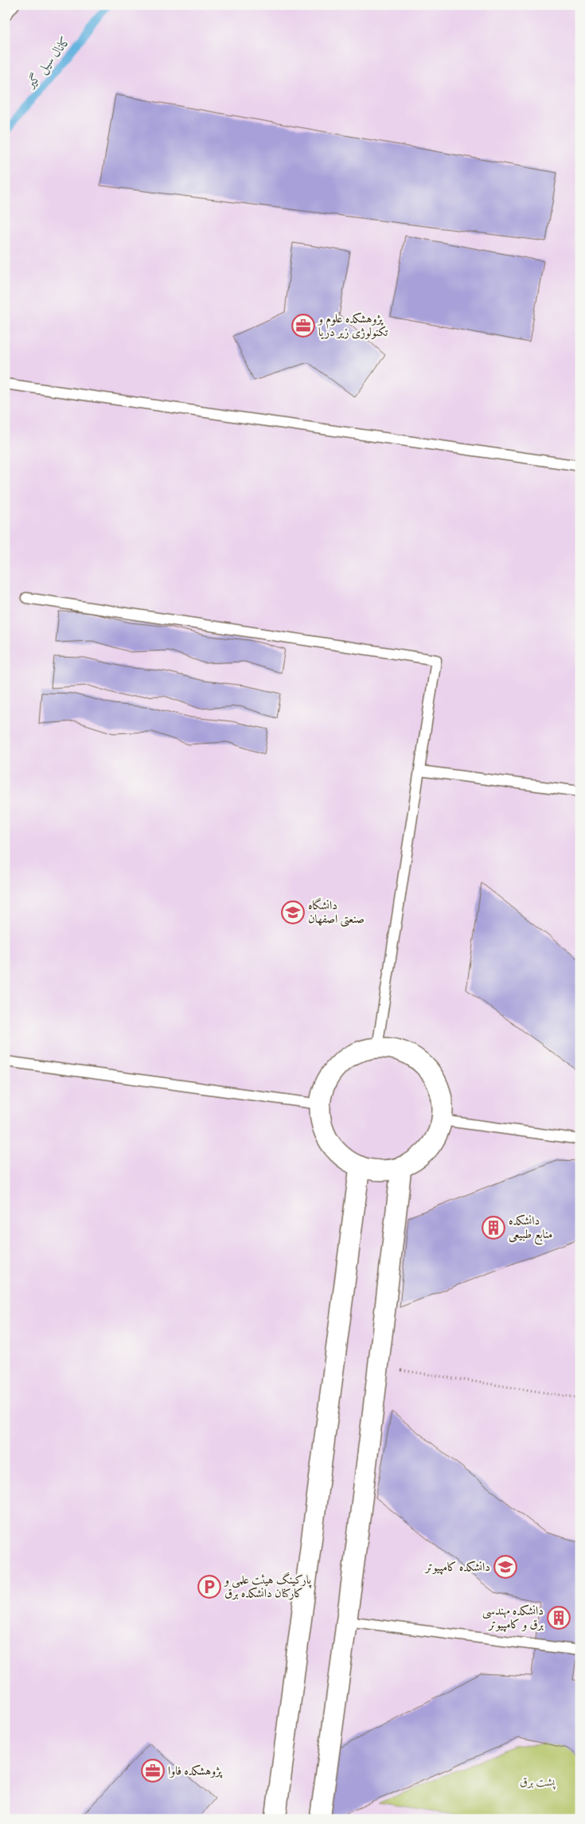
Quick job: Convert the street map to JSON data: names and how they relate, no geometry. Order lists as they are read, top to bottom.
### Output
{
  "water": ["کانال سیل گیر"],
  "parks": ["پشت برق"],
  "places": {
    "office": ["پژوهشکده علوم و تکنولوژی زیر دریا", "پژوهشکده فاوا"],
    "school or university": ["دانشگاه صنعتی اصفهان", "دانشکده کامپیوتر"],
    "building": ["دانشکده منابع طبیعی", "دانشکده مهندسی برق و کامپیوتر"],
    "parking": ["پارکینگ هیئت علمی و کارکنان دانشکده برق"]
  }
}
